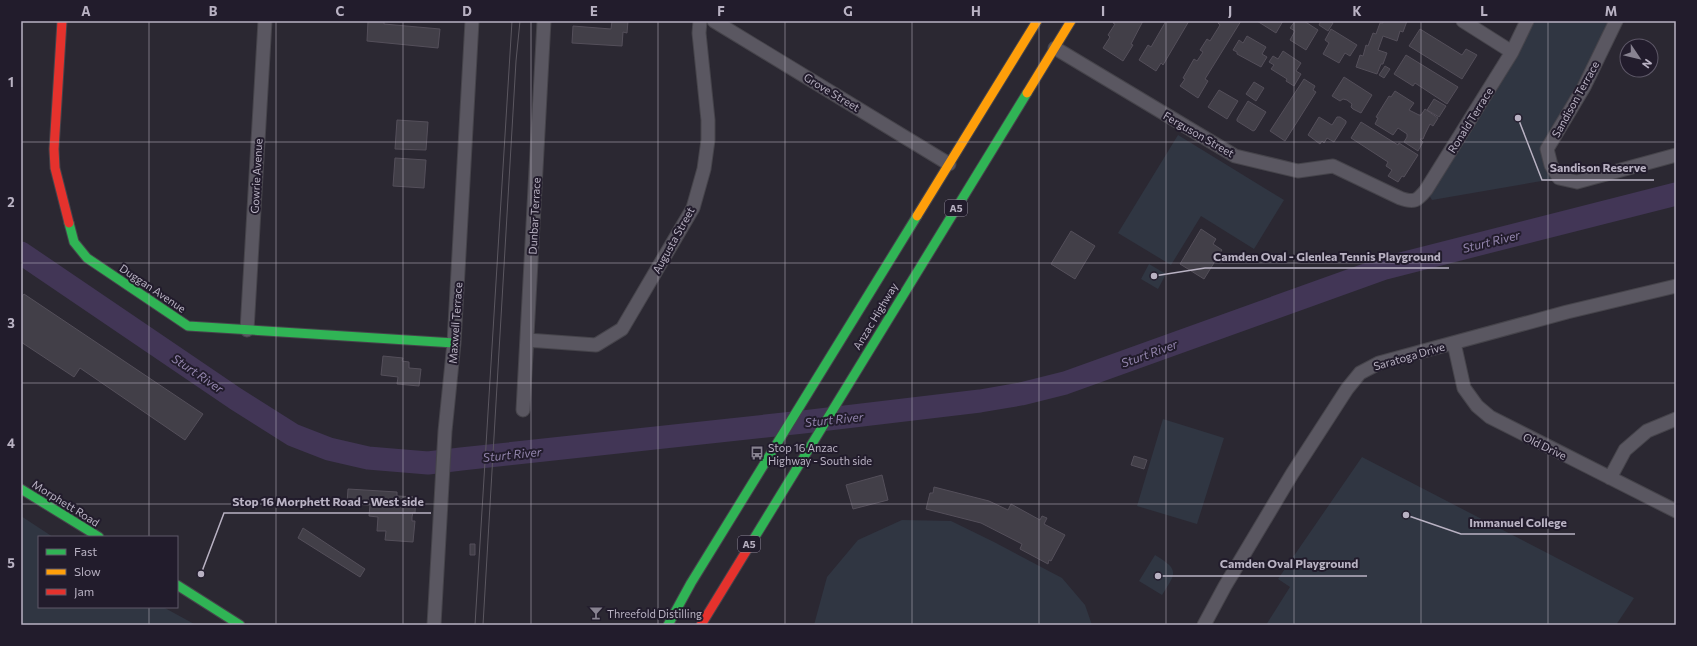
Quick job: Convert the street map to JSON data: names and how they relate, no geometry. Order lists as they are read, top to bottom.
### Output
{
  "streets": {
    "main road": [
      "A5",
      "Duggan Avenue",
      "Anzac Highway",
      "Morphett Road"
    ],
    "street": [
      "Grove Street",
      "Sandison Terrace",
      "Ronald Terrace",
      "Ferguson Street",
      "Gowrie Avenue",
      "Dunbar Terrace",
      "Augusta Street",
      "Maxwell Terrace",
      "Saratoga Drive",
      "Old Drive"
    ]
  },
  "crossings": [
    ["Grove Street", "Anzac Highway"],
    ["Ronald Terrace", "Ferguson Street"],
    ["Ferguson Street", "Anzac Highway"],
    ["Gowrie Avenue", "Duggan Avenue"],
    ["Dunbar Terrace", "Augusta Street"],
    ["Duggan Avenue", "Maxwell Terrace"],
    ["Saratoga Drive", "Old Drive"]
  ],
  "water": ["Sturt River"],
  "places": {
    "other": [
      "Sandison Reserve",
      "Camden Oval - Glenlea Tennis Playground",
      "Immanuel College",
      "Stop 16 Morphett Road - West side",
      "Camden Oval Playground"
    ],
    "bus stop": ["Stop 16 Anzac Highway - South side"],
    "bar": ["Threefold Distilling"]
  },
  "legend": ["Fast", "Slow", "Jam"],
  "north": "bottom right",
  "grid": {
    "columns": [
      "A",
      "B",
      "C",
      "D",
      "E",
      "F",
      "G",
      "H",
      "I",
      "J",
      "K",
      "L",
      "M"
    ],
    "rows": [
      "1",
      "2",
      "3",
      "4",
      "5"
    ]
  }
}
